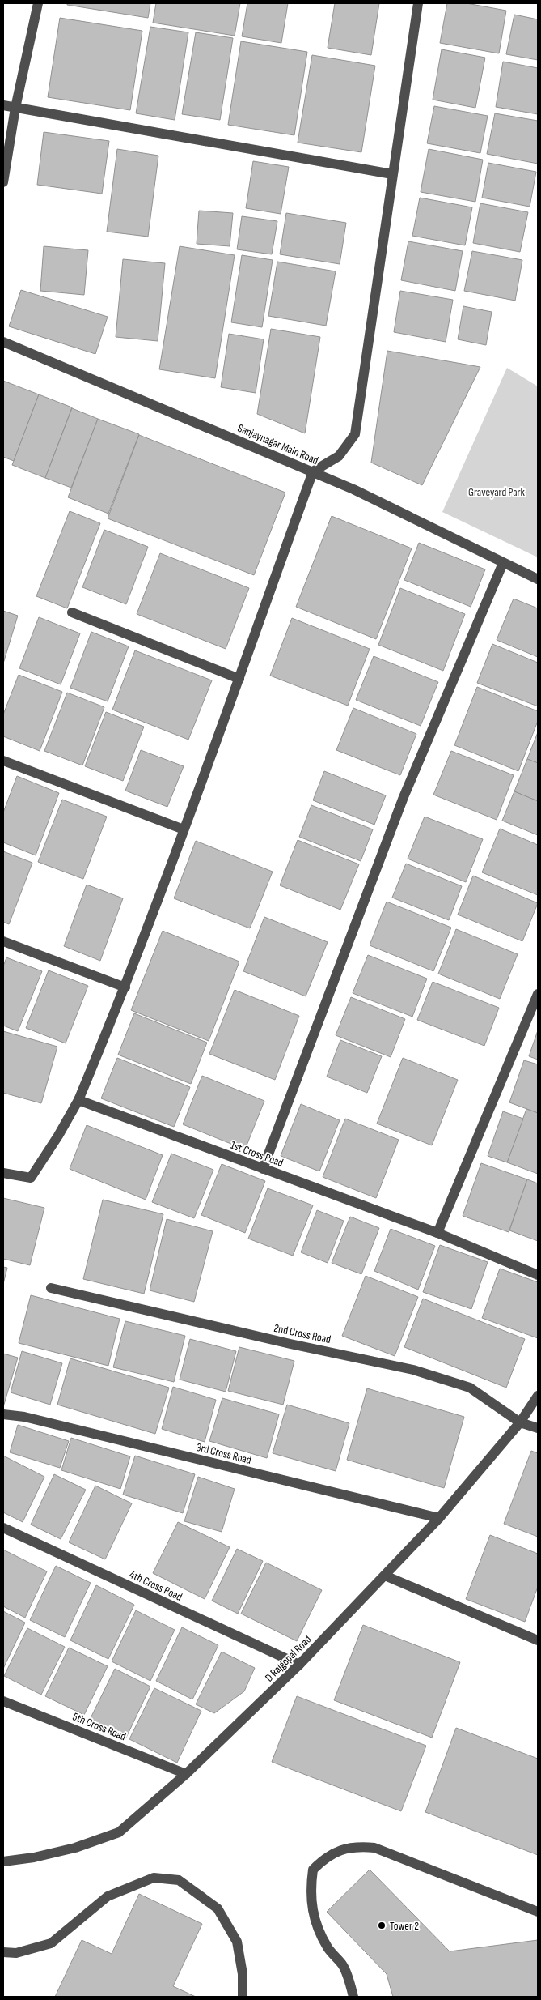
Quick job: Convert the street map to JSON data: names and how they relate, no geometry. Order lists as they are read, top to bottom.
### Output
{
  "streets": {
    "street": [
      "Sanjaynagar Main Road",
      "1st Cross Road",
      "2nd Cross Road",
      "3rd Cross Road",
      "4th Cross Road",
      "D Rajgopal Road",
      "5th Cross Road"
    ]
  },
  "crossings": [
    ["2nd Cross Road", "D Rajgopal Road"],
    ["3rd Cross Road", "D Rajgopal Road"],
    ["4th Cross Road", "D Rajgopal Road"],
    ["D Rajgopal Road", "5th Cross Road"]
  ],
  "parks": ["Graveyard Park"],
  "places": ["Tower 2"]
}
